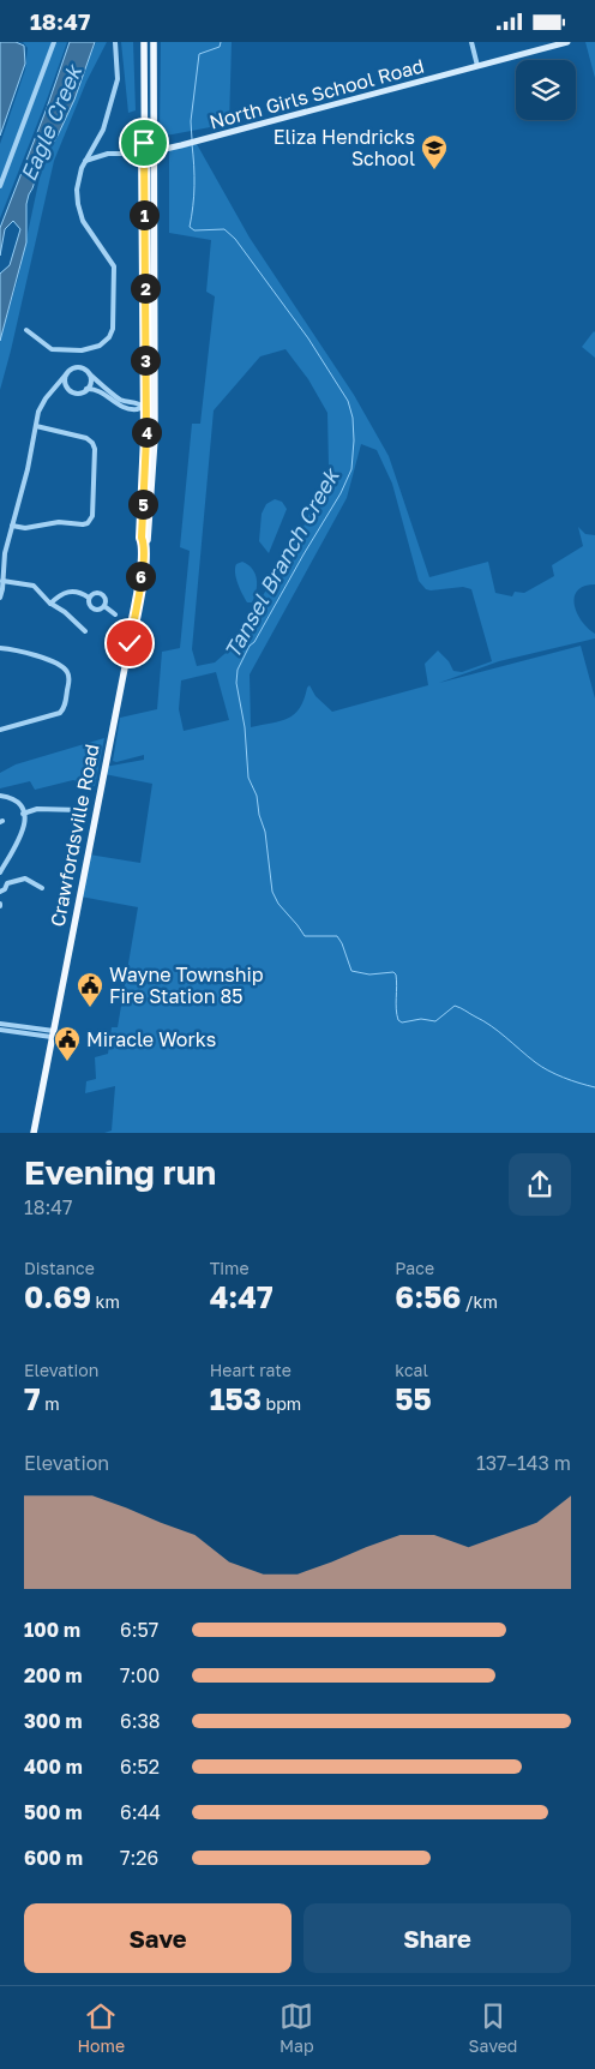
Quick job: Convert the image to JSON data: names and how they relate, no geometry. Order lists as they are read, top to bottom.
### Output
{
  "streets": {
    "main road": ["North Girls School Road", "Crawfordsville Road"]
  },
  "crossings": [
    ["North Girls School Road", "Crawfordsville Road"]
  ],
  "water": ["Eagle Creek", "Tansel Branch Creek"],
  "places": {
    "school or university": ["Eliza Hendricks School"],
    "public building": ["Wayne Township Fire Station 85", "Miracle Works"]
  },
  "page": {
    "status": "18:47",
    "pins": [
      "1",
      "2",
      "3",
      "4",
      "5",
      "6"
    ],
    "heading": ["Evening run", "18:47"],
    "stats": [
      ["Distance", "0.69 km"],
      ["Time", "4:47"],
      ["Pace", "6:56 /km"],
      ["Elevation", "7 m"],
      ["Heart rate", "153 bpm"],
      ["kcal", "55"]
    ],
    "chart": ["Elevation", "137–143 m"],
    "list": [
      {
        "name": "100 m",
        "note": "6:57"
      },
      {
        "name": "200 m",
        "note": "7:00"
      },
      {
        "name": "300 m",
        "note": "6:38"
      },
      {
        "name": "400 m",
        "note": "6:52"
      },
      {
        "name": "500 m",
        "note": "6:44"
      },
      {
        "name": "600 m",
        "note": "7:26"
      }
    ],
    "buttons": ["Save", "Share"],
    "tabs": ["Home", "Map", "Saved"]
  }
}
